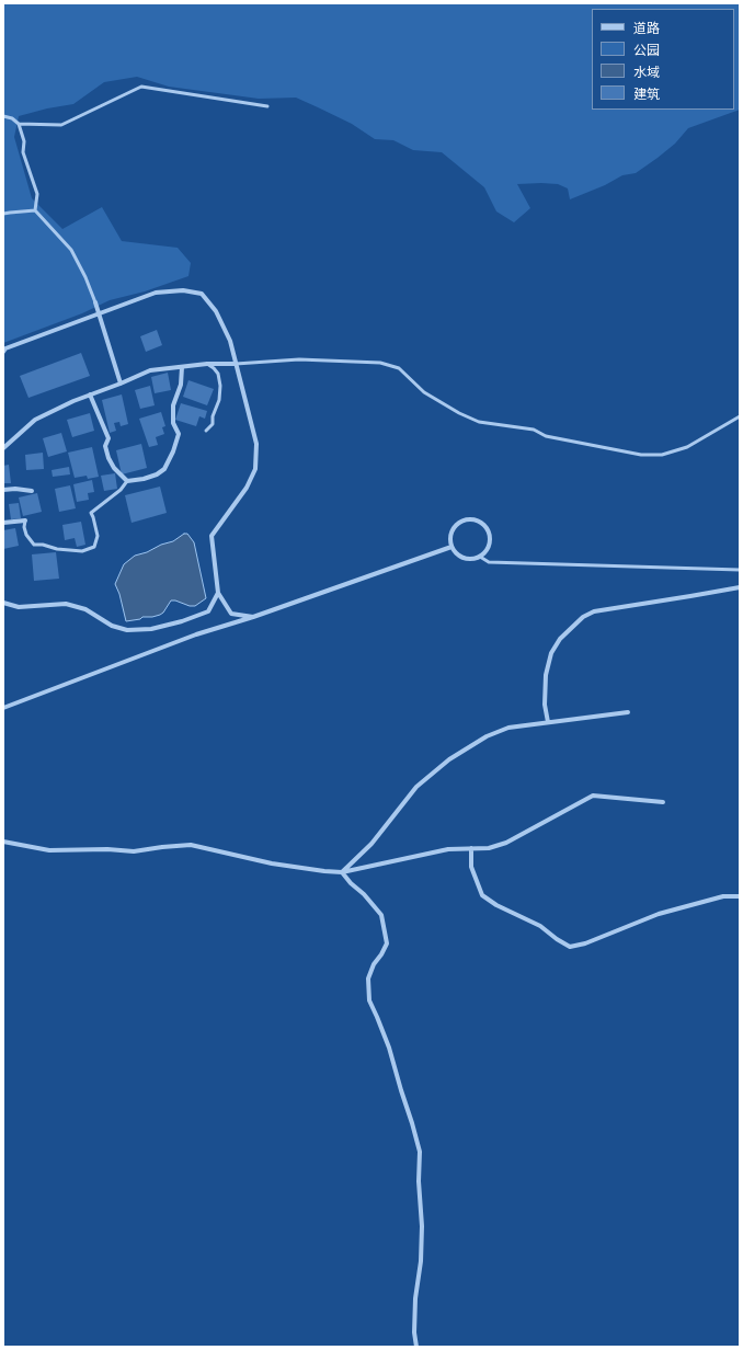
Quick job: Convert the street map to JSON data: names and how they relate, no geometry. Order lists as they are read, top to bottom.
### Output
{
  "legend": [
    "道路",
    "公园",
    "水域",
    "建筑"
  ]
}
